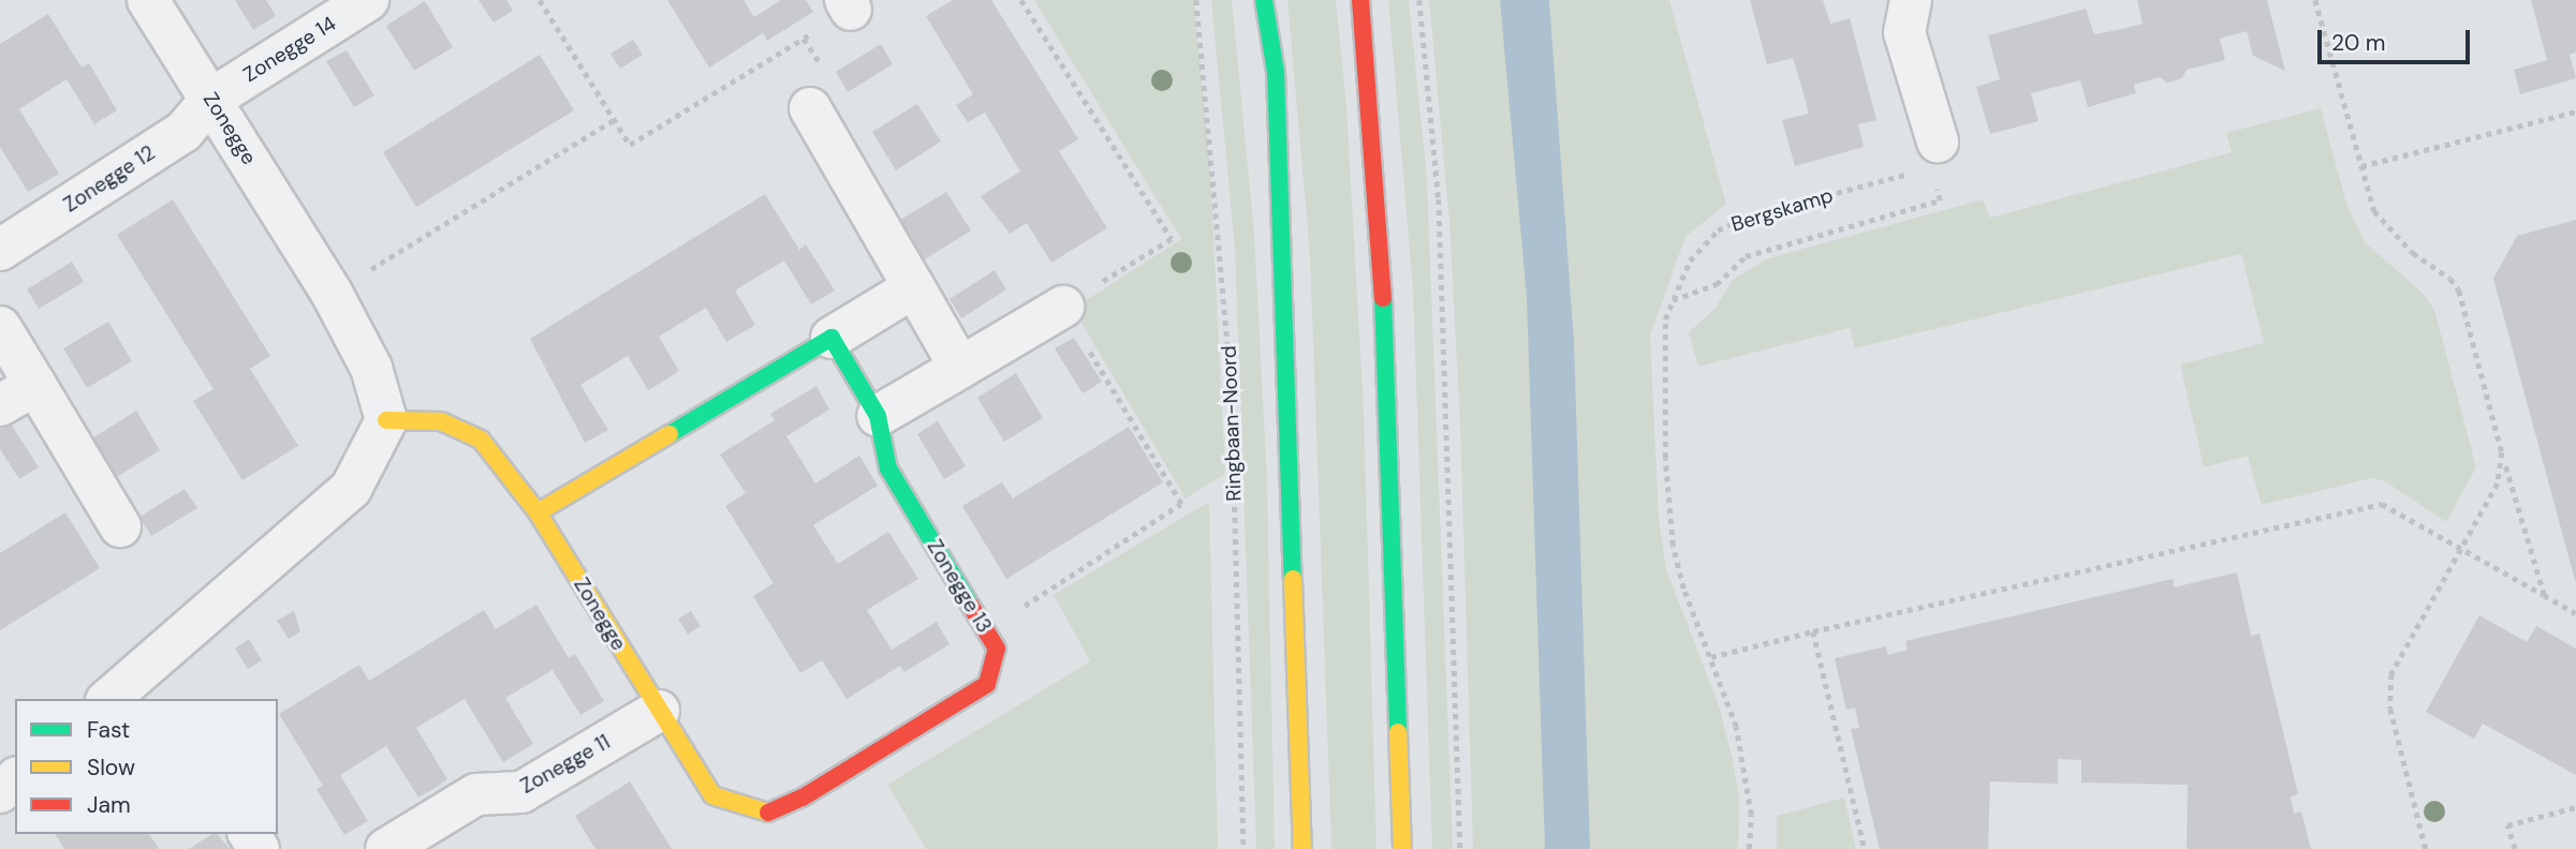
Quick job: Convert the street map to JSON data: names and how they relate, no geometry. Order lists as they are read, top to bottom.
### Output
{
  "streets": {
    "main road": ["Zonegge", "Zonegge 13"],
    "street": ["Zonegge 14", "Zonegge 12", "Zonegge 11"],
    "path": ["Bergskamp", "Ringbaan-Noord"]
  },
  "crossings": [
    ["Zonegge 14", "Zonegge"],
    ["Zonegge 14", "Zonegge 12"],
    ["Zonegge", "Zonegge 12"],
    ["Zonegge", "Zonegge 13"],
    ["Zonegge", "Zonegge 11"]
  ],
  "legend": ["Fast", "Slow", "Jam"],
  "scale_bar": "20 m"
}
